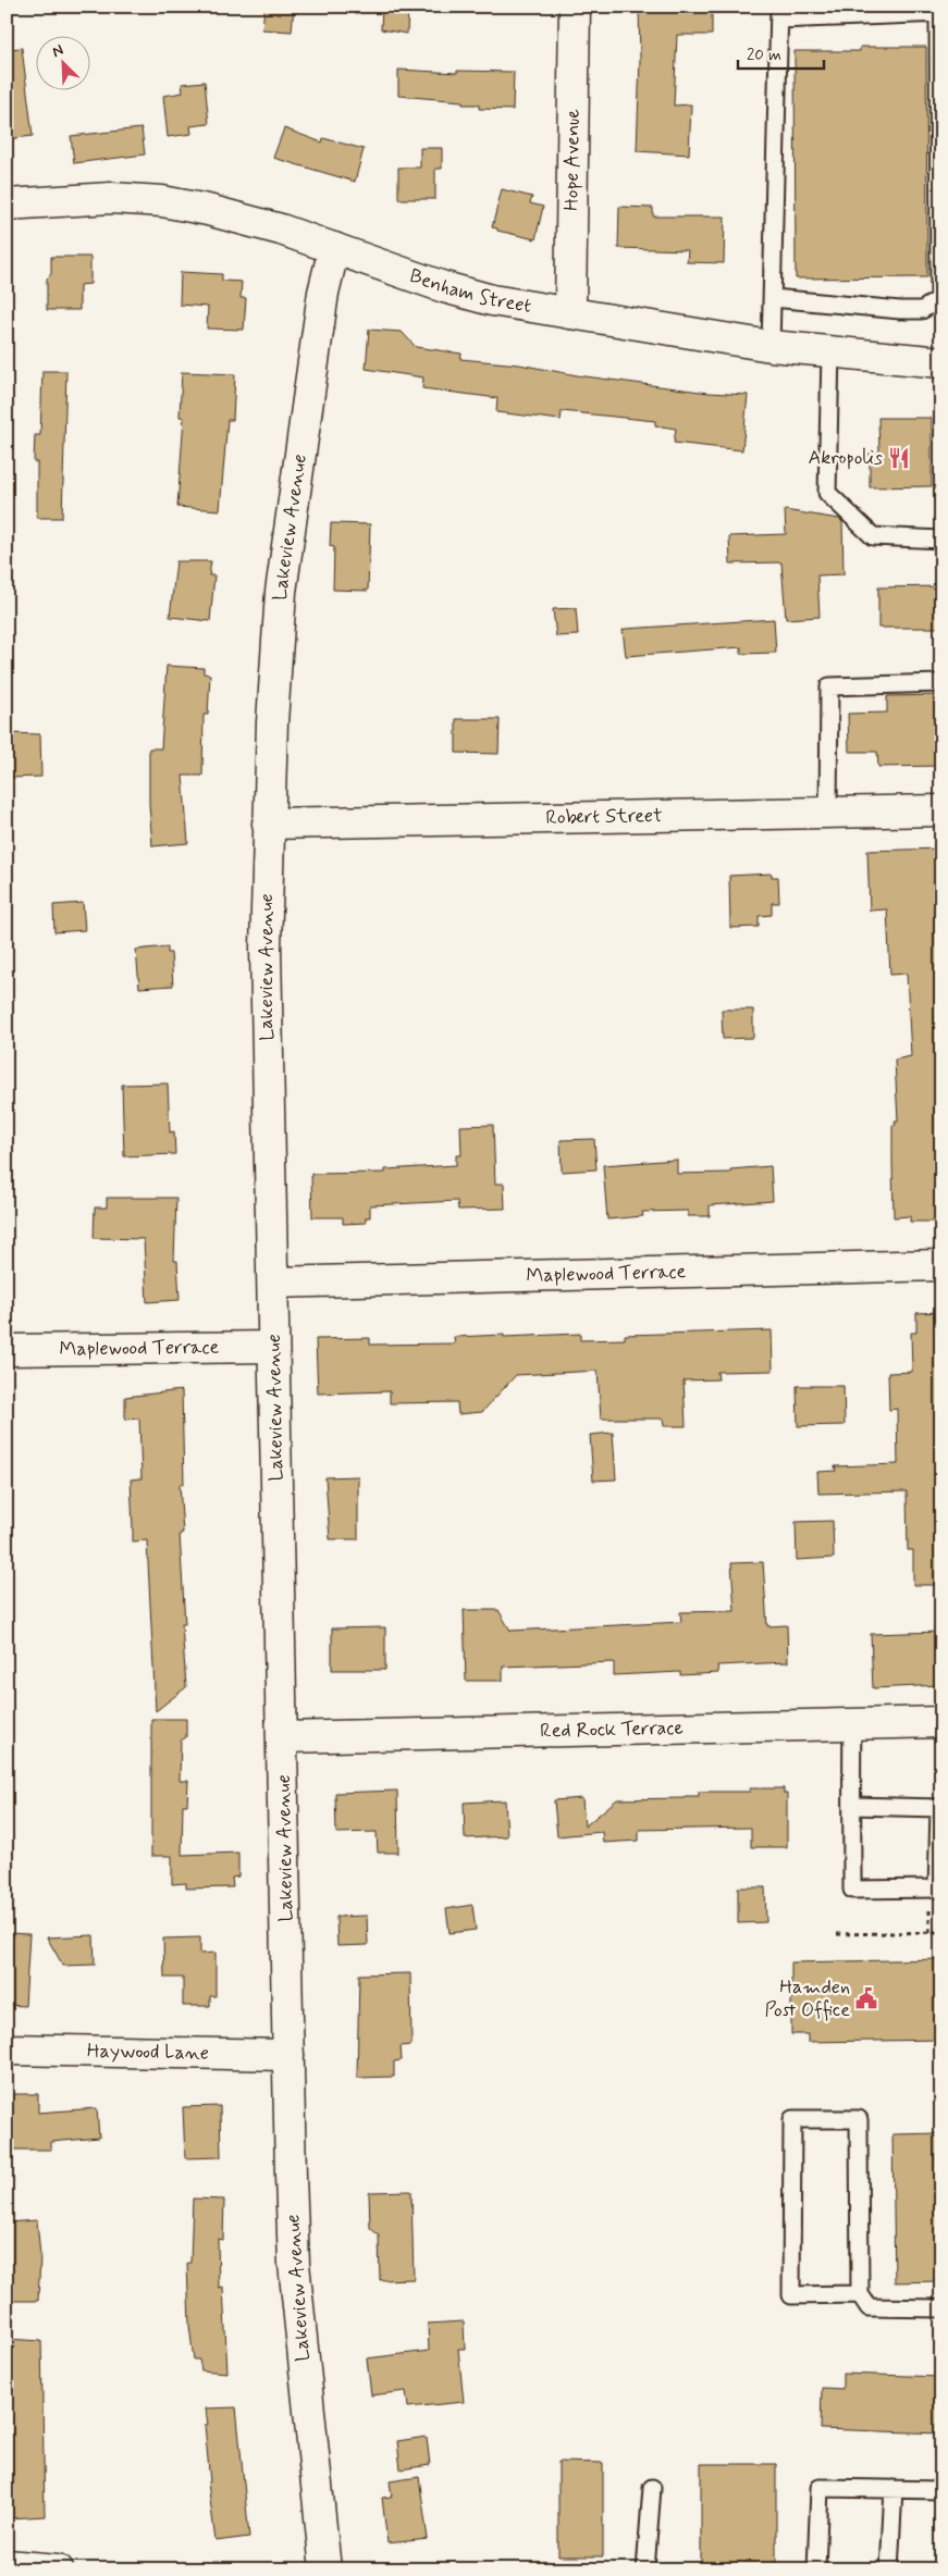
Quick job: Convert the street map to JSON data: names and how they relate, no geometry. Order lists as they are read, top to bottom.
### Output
{
  "streets": {
    "street": [
      "Hope Avenue",
      "Benham Street",
      "Lakeview Avenue",
      "Robert Street",
      "Maplewood Terrace",
      "Red Rock Terrace",
      "Haywood Lane"
    ]
  },
  "crossings": [
    ["Hope Avenue", "Benham Street"],
    ["Benham Street", "Lakeview Avenue"],
    ["Lakeview Avenue", "Robert Street"],
    ["Lakeview Avenue", "Maplewood Terrace"],
    ["Lakeview Avenue", "Red Rock Terrace"],
    ["Lakeview Avenue", "Haywood Lane"]
  ],
  "places": {
    "restaurant": ["Akropolis"],
    "public building": ["Hamden Post Office"]
  },
  "scale_bar": "20 m",
  "north": "top left"
}
